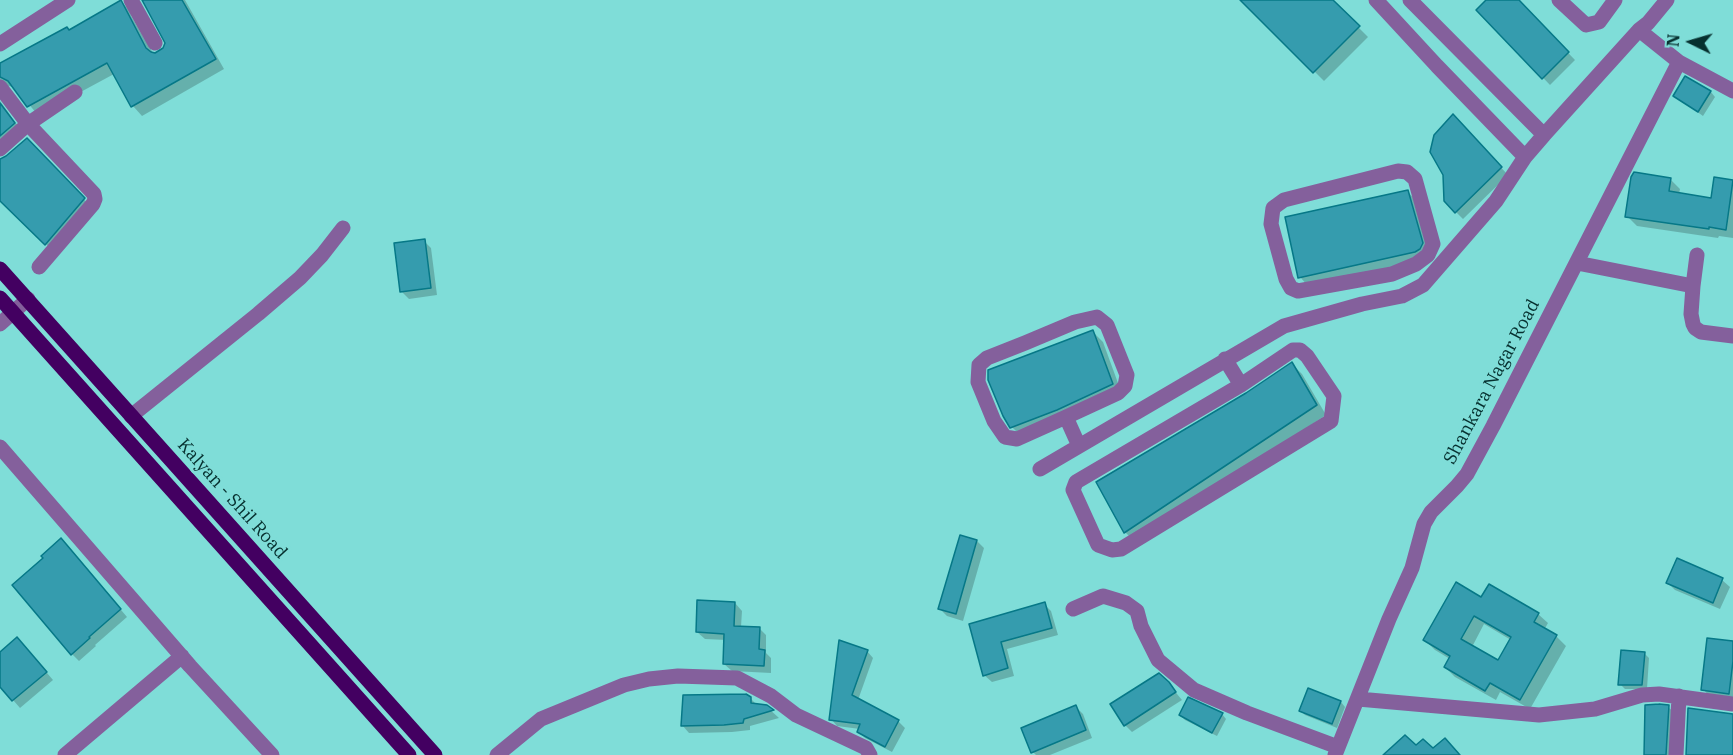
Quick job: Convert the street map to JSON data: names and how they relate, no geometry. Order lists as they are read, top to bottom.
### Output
{
  "streets": {
    "main road": ["Kalyan - Shil Road"],
    "street": ["Shankara Nagar Road"]
  },
  "north": "left"
}
